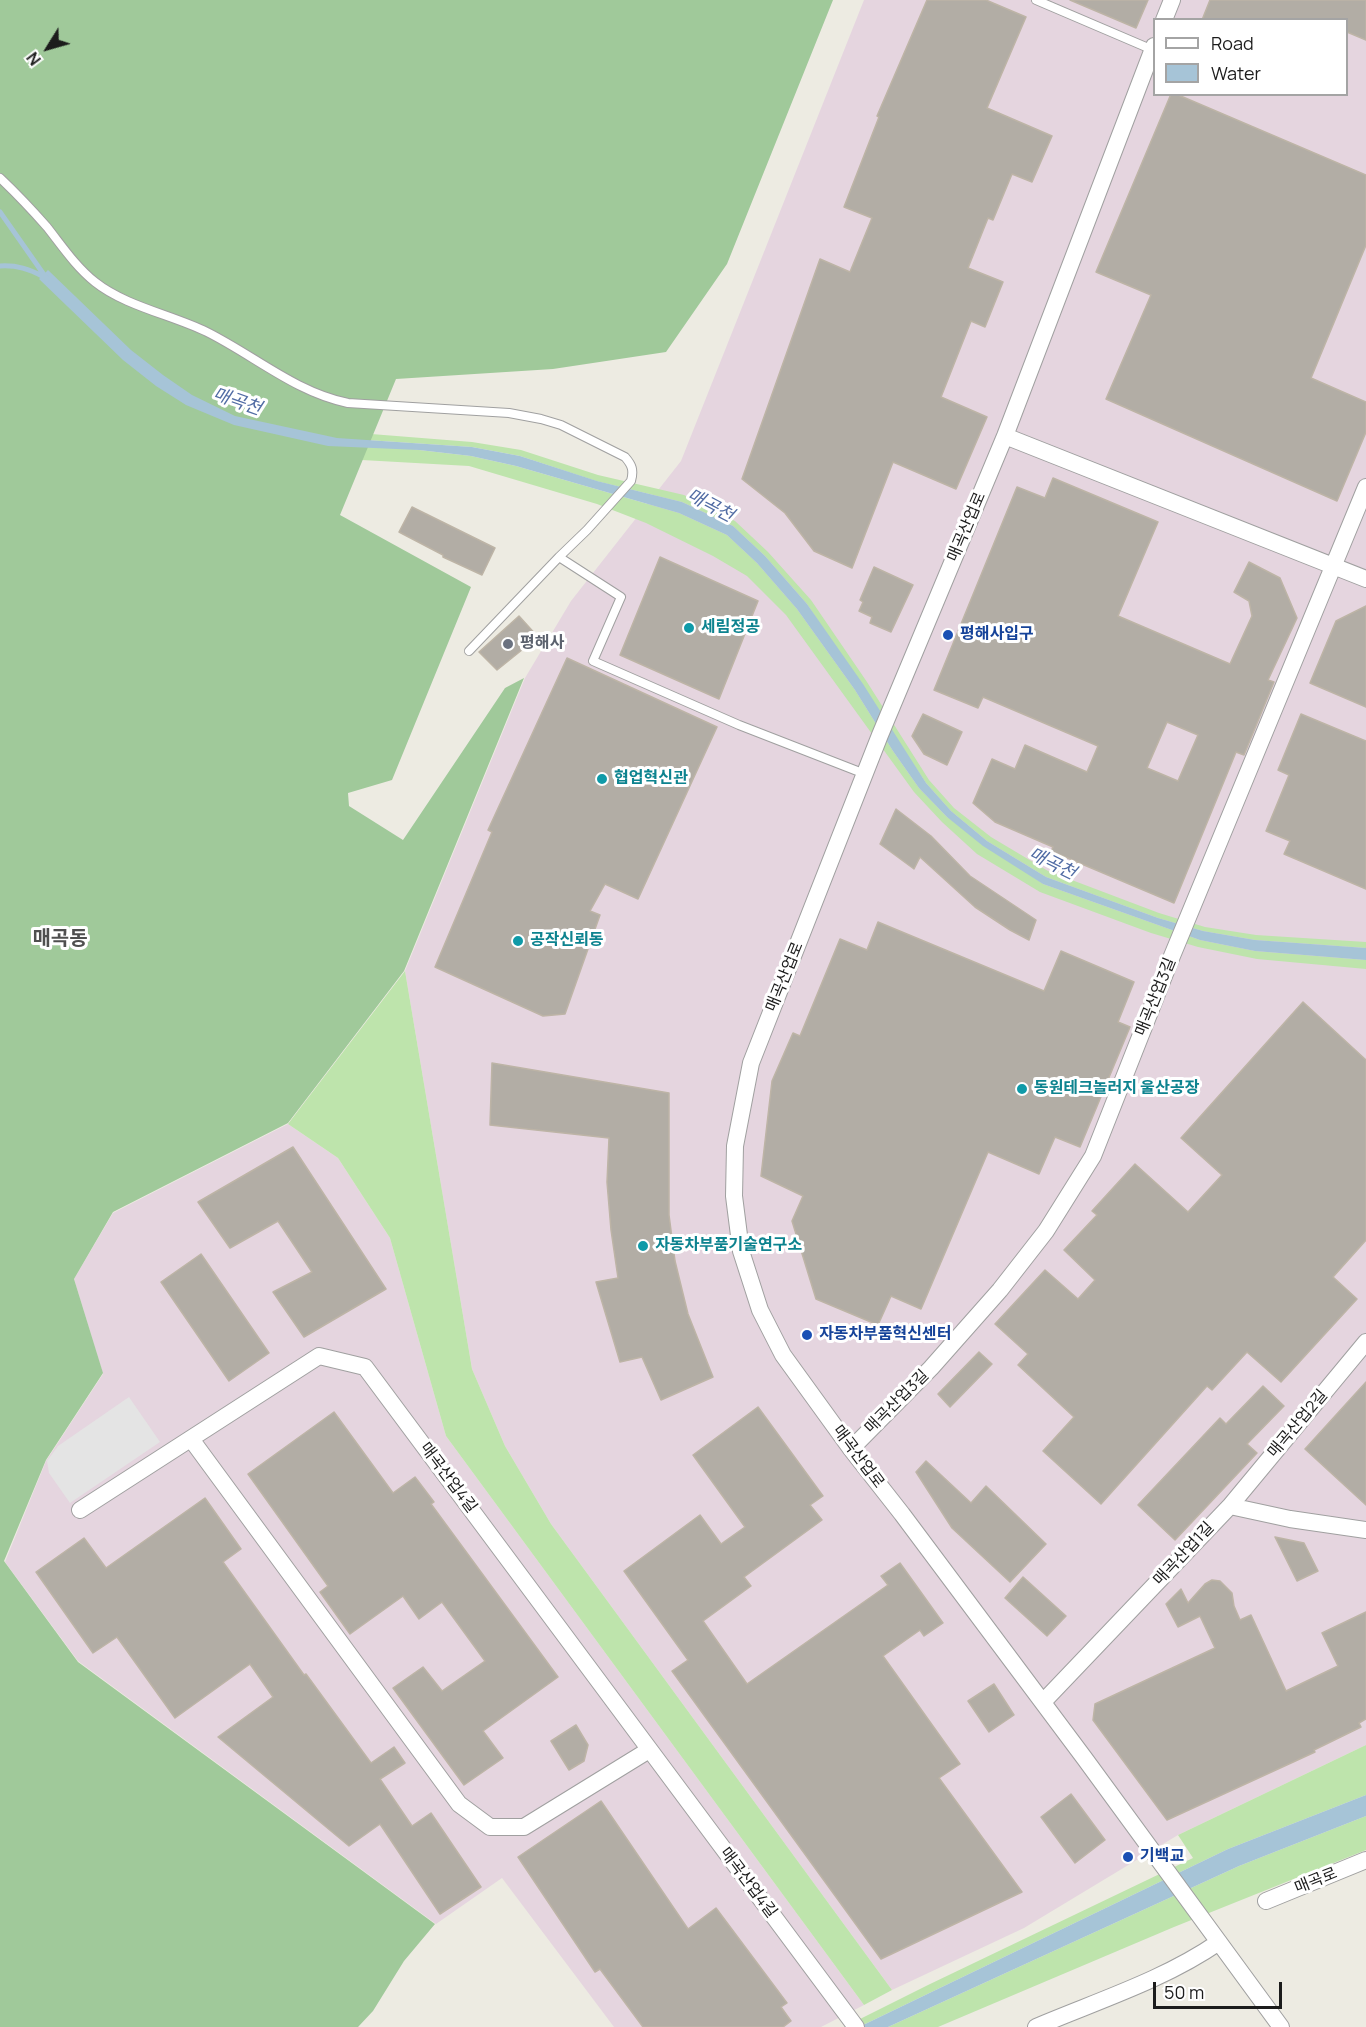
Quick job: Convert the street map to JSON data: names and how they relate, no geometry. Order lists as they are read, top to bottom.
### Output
{
  "streets": {
    "street": [
      "매곡산업로",
      "매곡산업3길",
      "매곡산업2길",
      "매곡산업4길",
      "매곡산업1길",
      "매곡로"
    ]
  },
  "crossings": [
    ["매곡산업로", "매곡산업3길"],
    ["매곡산업로", "매곡산업1길"],
    ["매곡산업2길", "매곡산업1길"]
  ],
  "districts": ["매곡동"],
  "water": ["매곡천"],
  "places": [
    "세림정공",
    "평해사입구",
    "평해사",
    "협업혁신관",
    "공작신뢰동",
    "동원테크놀러지 울산공장",
    "자동차부품기술연구소",
    "자동차부품혁신센터",
    "기백교"
  ],
  "legend": ["Road", "Water"],
  "scale_bar": "50 m",
  "north": "bottom left"
}
